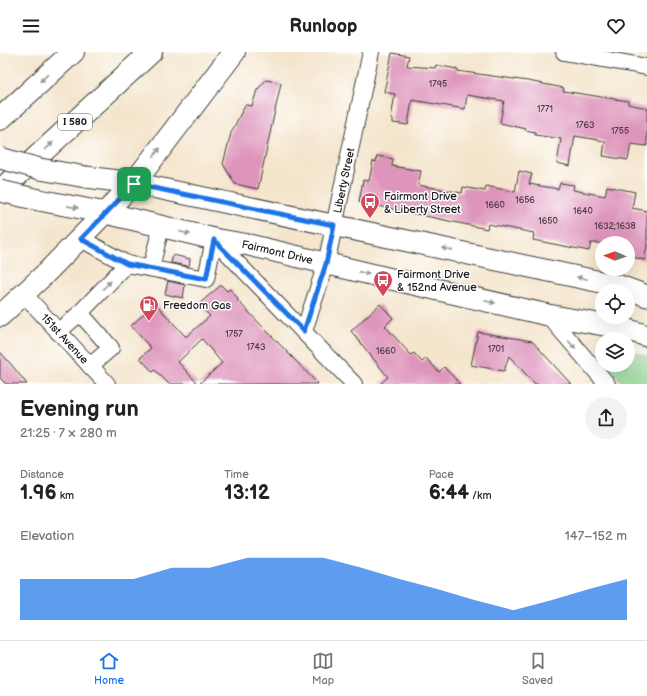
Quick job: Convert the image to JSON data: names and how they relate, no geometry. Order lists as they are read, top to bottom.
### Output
{
  "streets": {
    "highway": ["I 580"],
    "main road": ["Fairmont Drive"],
    "street": ["Liberty Street", "151st Avenue"]
  },
  "crossings": [
    ["I 580", "Fairmont Drive"],
    ["Liberty Street", "Fairmont Drive"]
  ],
  "places": {
    "bus stop": ["Fairmont Drive & Liberty Street", "Fairmont Drive & 152nd Avenue"],
    "fuel station": ["Freedom Gas"]
  },
  "house_numbers": [
    "1795",
    "1771",
    "1763",
    "1755",
    "1656",
    "1660",
    "1640",
    "1650",
    "1632;1638",
    "1757",
    "1743",
    "1701",
    "1660"
  ],
  "north": "left",
  "page": {
    "header": "Runloop",
    "heading": ["Evening run", "21:25 · 7 × 280 m"],
    "stats": [
      ["Distance", "1.96 km"],
      ["Time", "13:12"],
      ["Pace", "6:44 /km"]
    ],
    "chart": ["Elevation", "147–152 m"],
    "tabs": ["Home", "Map", "Saved"]
  }
}
